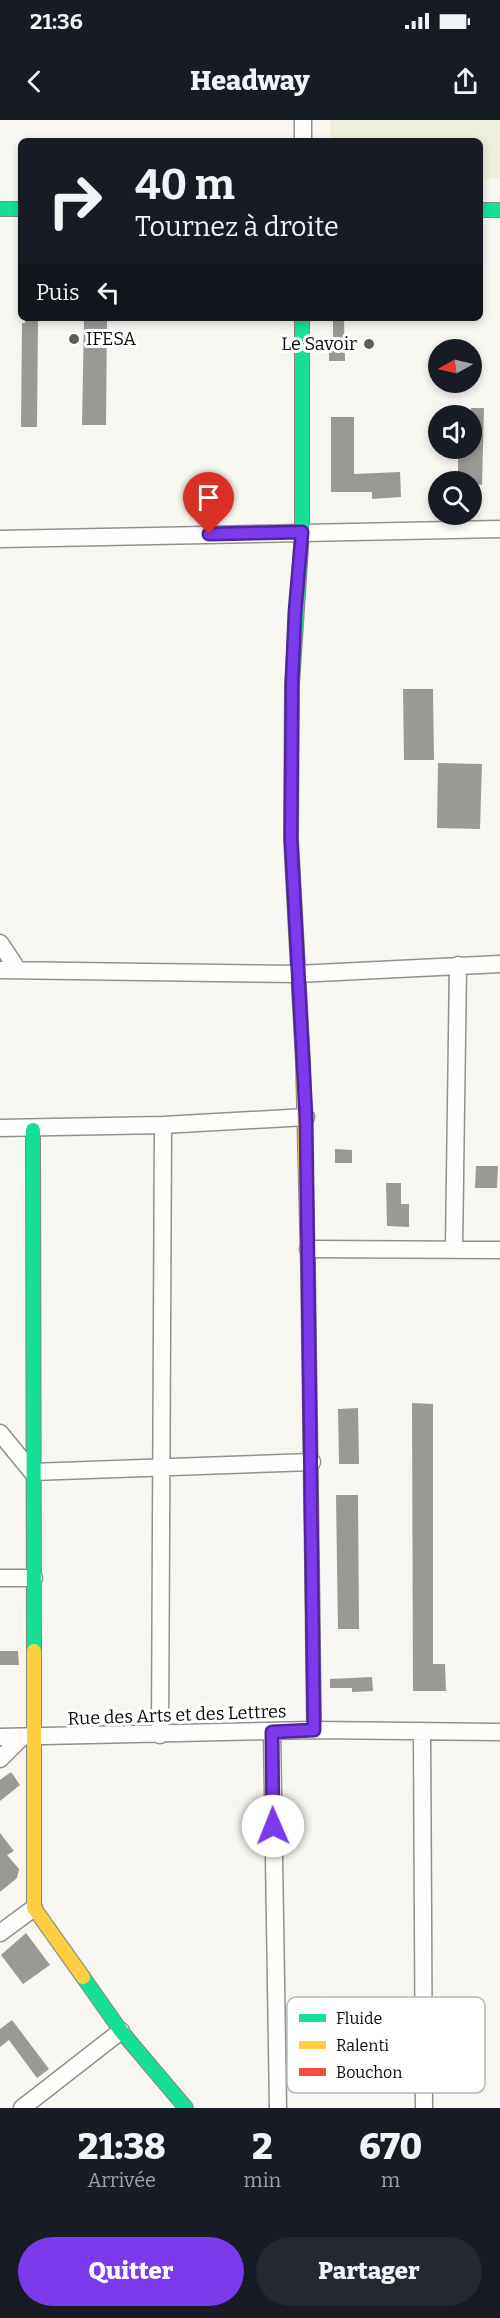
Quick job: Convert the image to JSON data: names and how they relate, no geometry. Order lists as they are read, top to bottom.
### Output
{
  "streets": {
    "street": ["Rue des Arts et des Lettres"]
  },
  "places": ["IFESA", "Le Savoir"],
  "legend": ["Fluide", "Ralenti", "Bouchon"],
  "north": "left",
  "page": {
    "status": "21:36",
    "header": "Headway",
    "turn": ["40 m", "Tournez à droite"],
    "then": "Puis",
    "eta": [
      "21:38",
      "Arrivée",
      "2",
      "min",
      "670",
      "m"
    ],
    "buttons": ["Quitter", "Partager"]
  }
}
